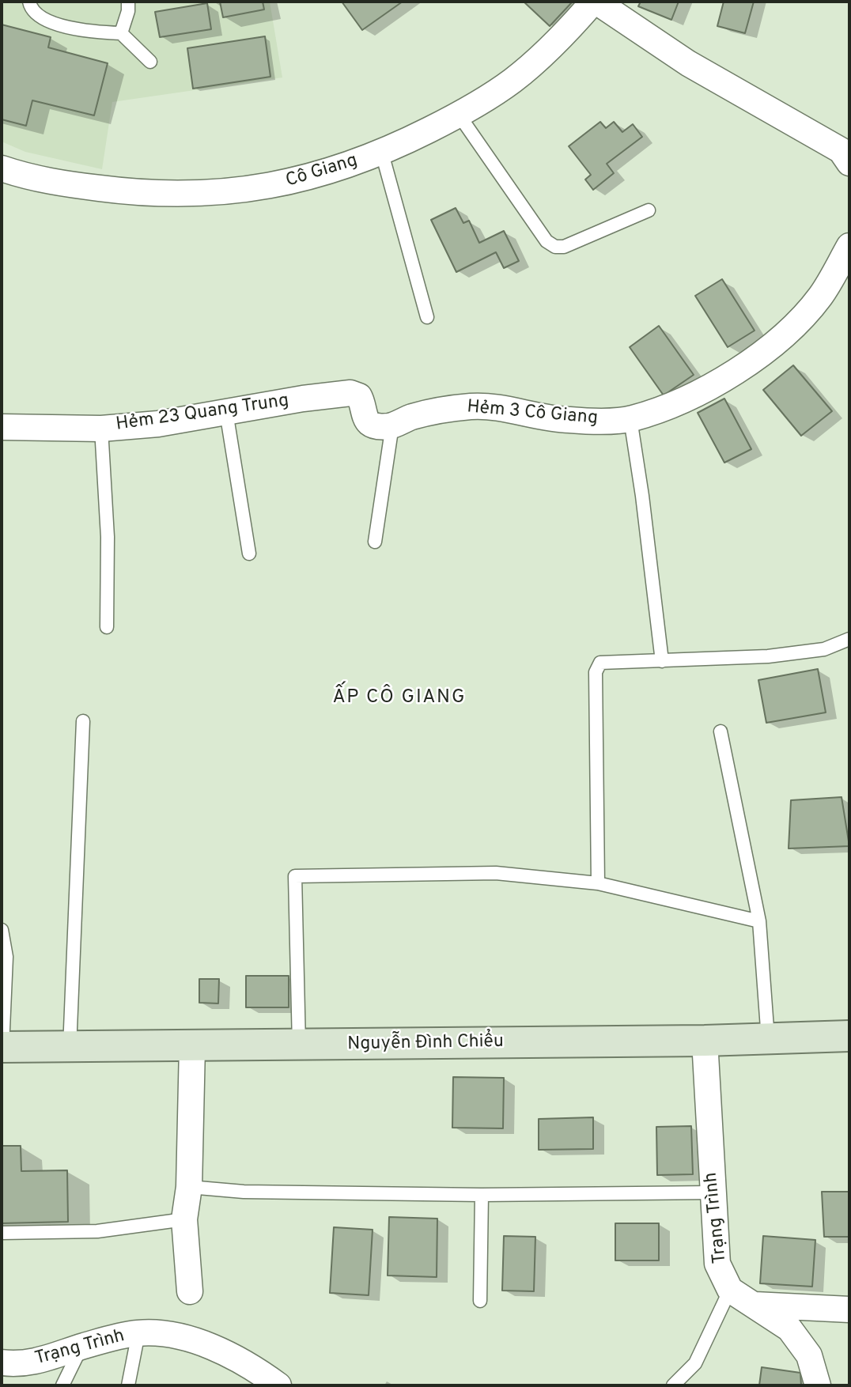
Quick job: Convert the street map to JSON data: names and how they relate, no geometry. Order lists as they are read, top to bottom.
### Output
{
  "streets": {
    "main road": ["Nguyễn Đình Chiểu"],
    "street": [
      "Cô Giang",
      "Hẻm 23 Quang Trung",
      "Hẻm 3 Cô Giang",
      "Trạng Trình"
    ]
  },
  "crossings": [
    ["Hẻm 23 Quang Trung", "Hẻm 3 Cô Giang"],
    ["Nguyễn Đình Chiểu", "Trạng Trình"]
  ],
  "districts": ["ẤP CÔ GIANG"]
}
